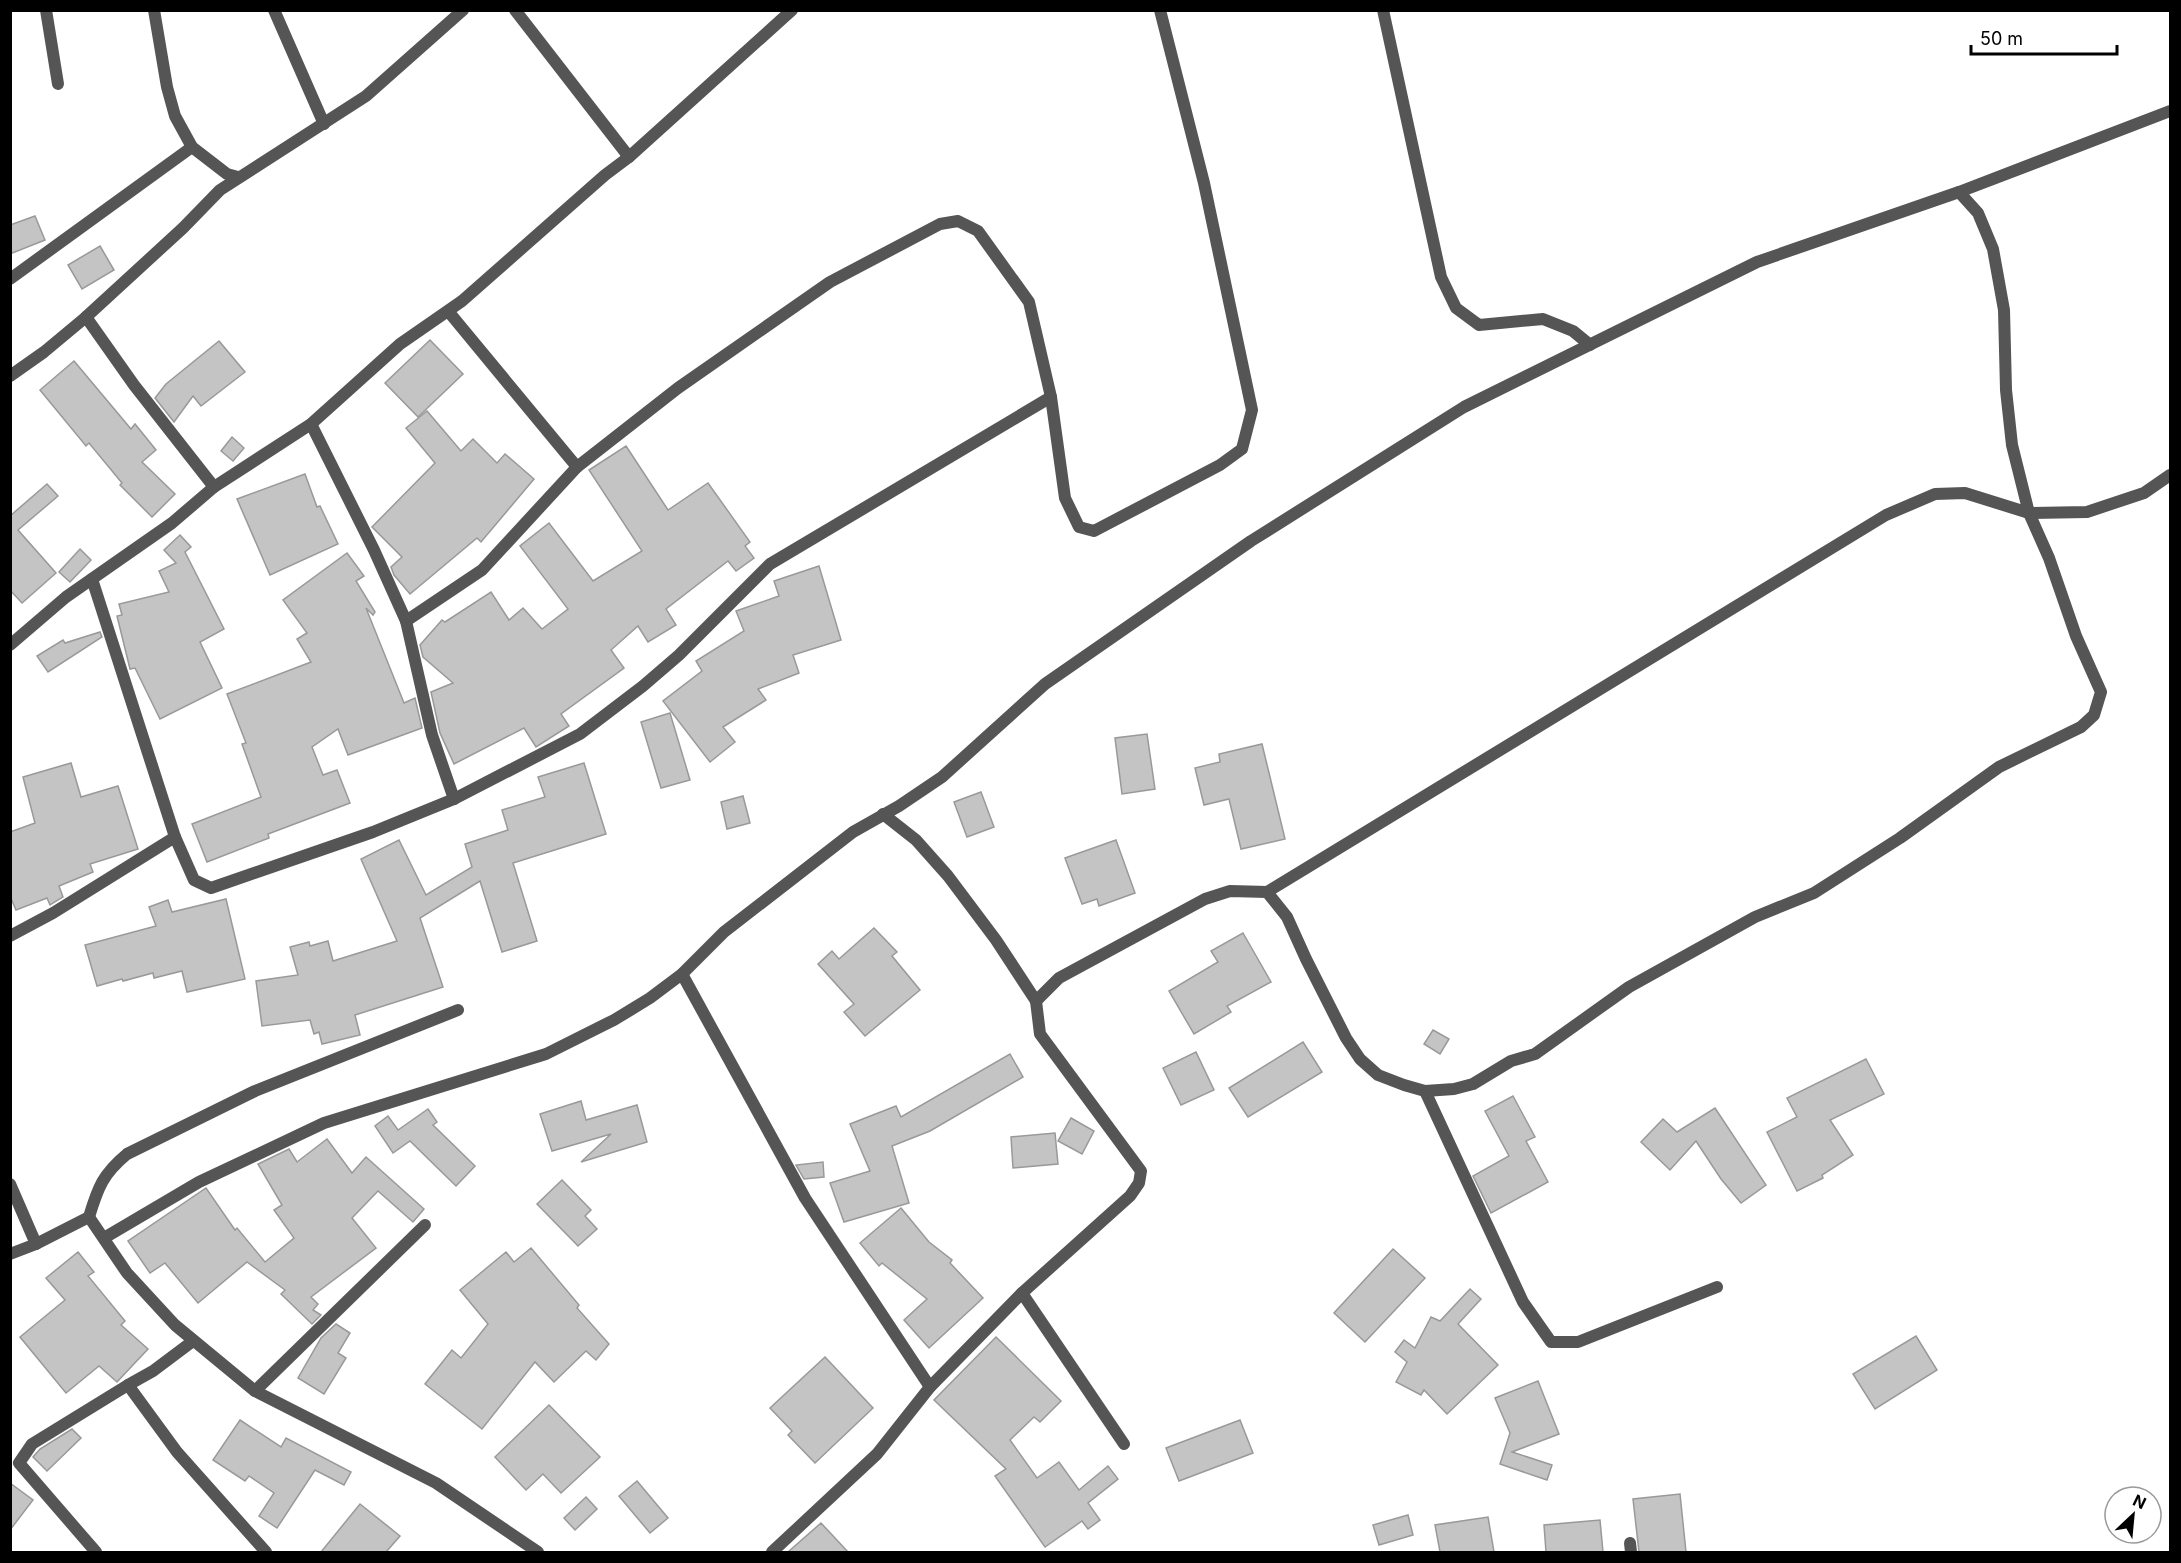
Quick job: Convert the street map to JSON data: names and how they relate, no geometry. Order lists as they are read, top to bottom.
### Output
{
  "scale_bar": "50 m",
  "north": "top right"
}
